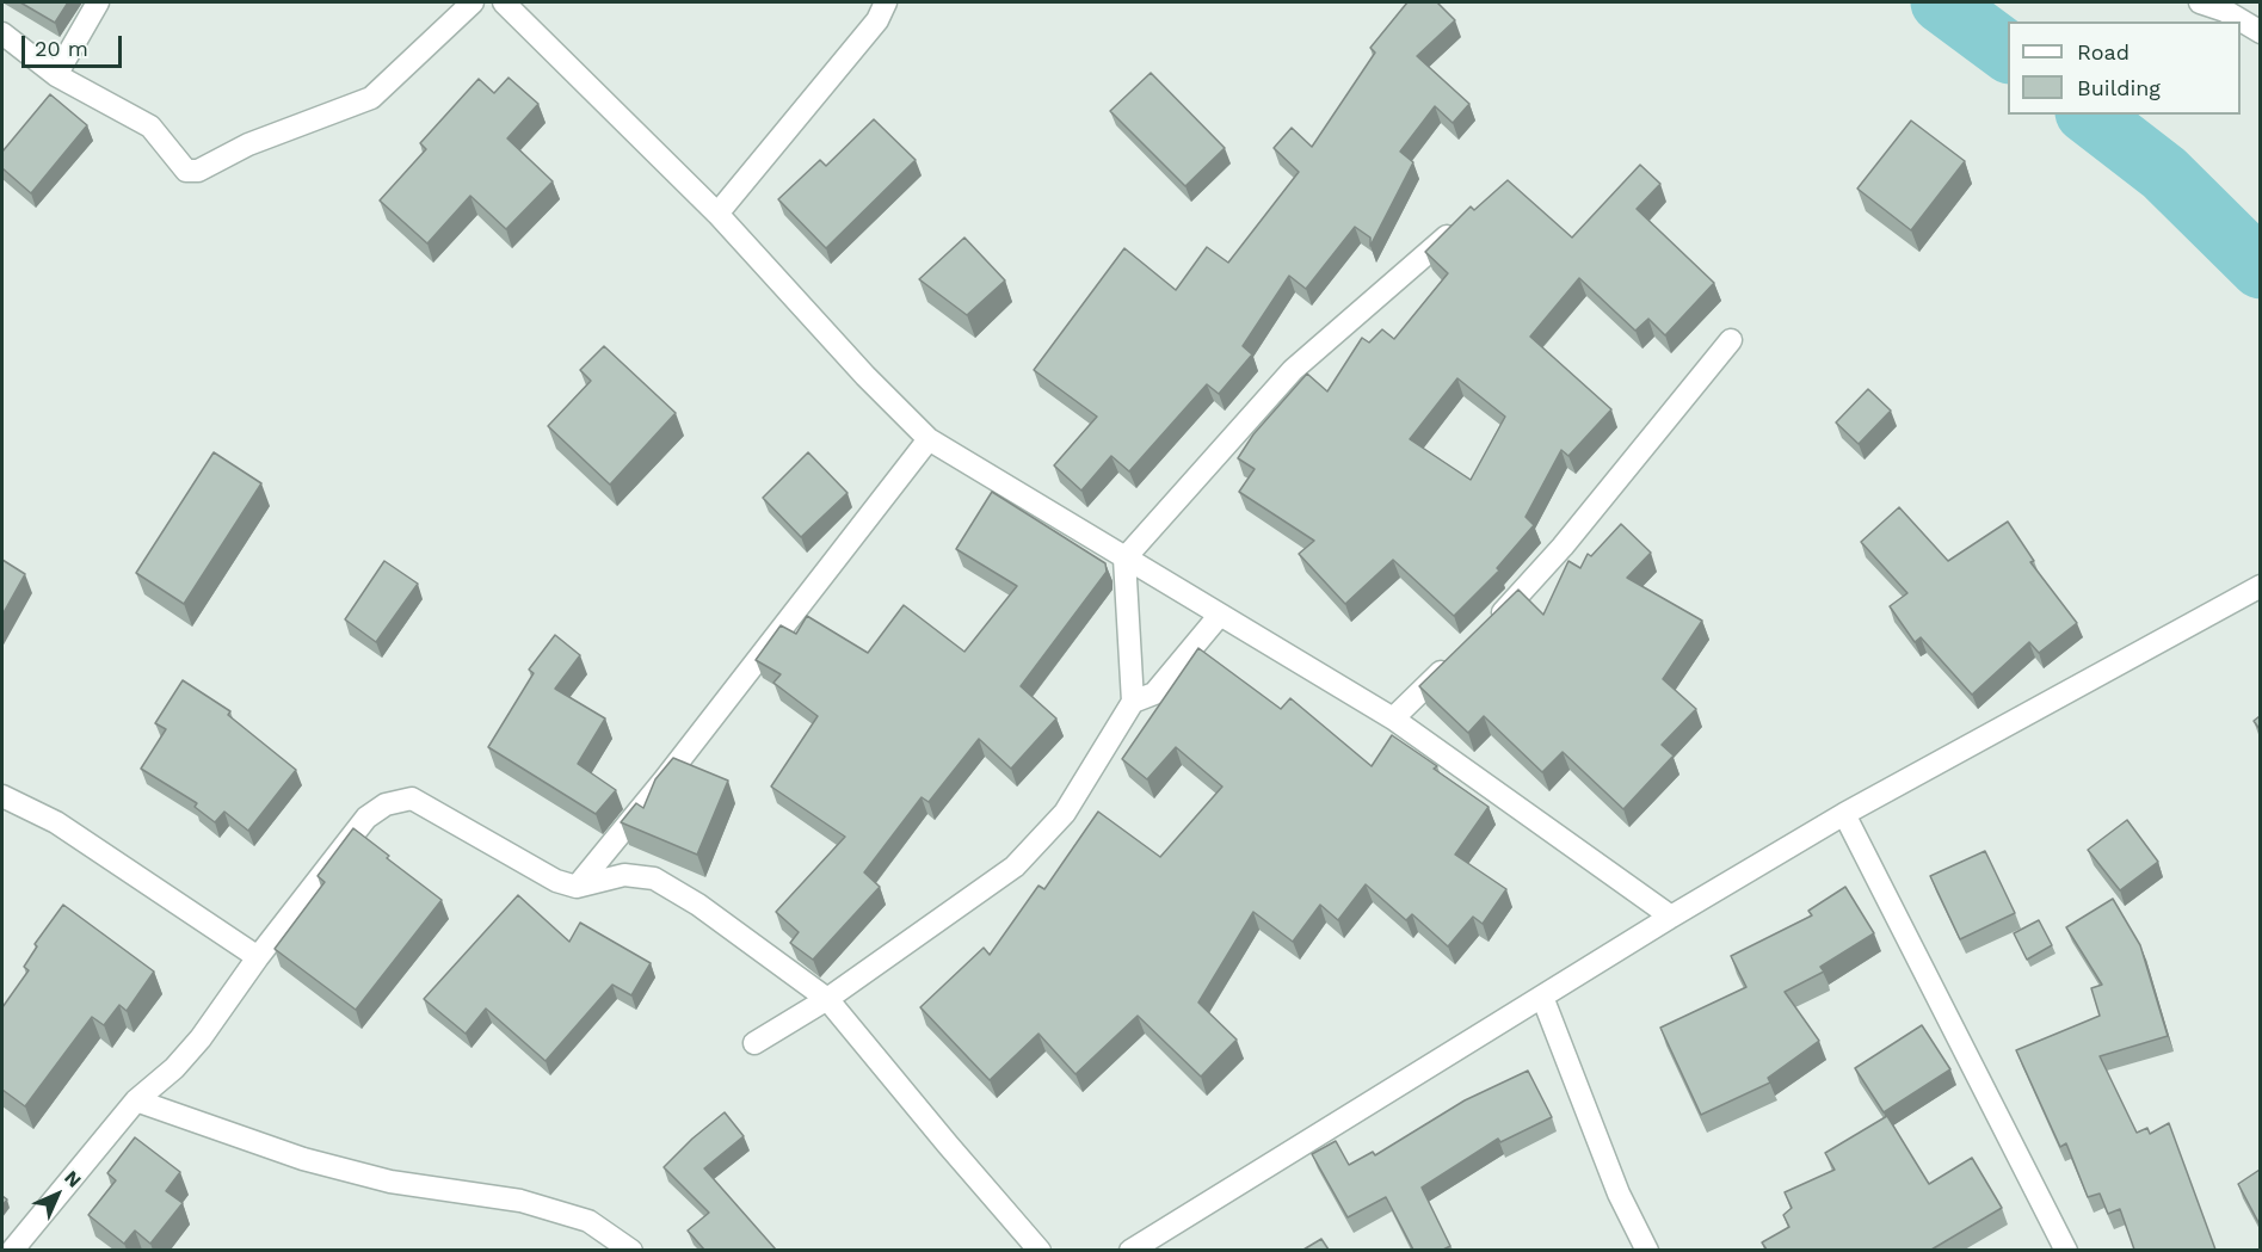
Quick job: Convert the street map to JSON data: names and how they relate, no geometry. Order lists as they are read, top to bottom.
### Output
{
  "legend": ["Road", "Building"],
  "scale_bar": "20 m",
  "north": "top right"
}
